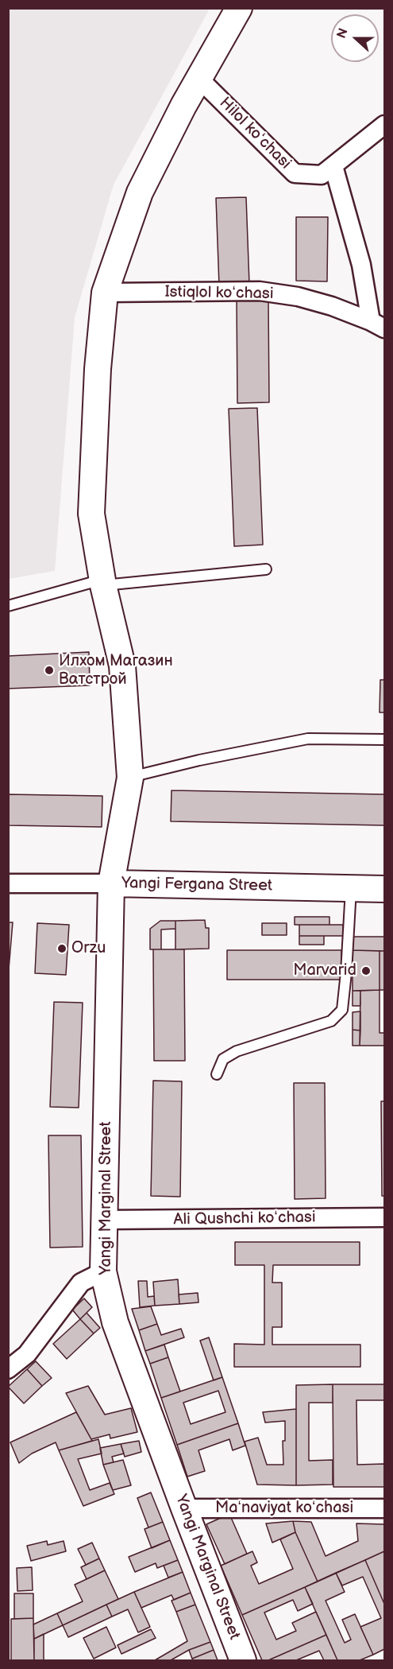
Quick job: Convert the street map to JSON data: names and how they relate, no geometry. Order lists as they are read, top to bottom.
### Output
{
  "streets": {
    "main road": ["Yangi Fergana Street", "Yangi Marginal Street"],
    "street": [
      "Hilol koʻchasi",
      "Istiqlol koʻchasi",
      "Ali Qushchi koʻchasi",
      "Maʻnaviyat koʻchasi"
    ]
  },
  "crossings": [
    ["Hilol koʻchasi", "Yangi Marginal Street"],
    ["Istiqlol koʻchasi", "Yangi Marginal Street"],
    ["Yangi Fergana Street", "Yangi Marginal Street"],
    ["Yangi Marginal Street", "Ali Qushchi koʻchasi"],
    ["Yangi Marginal Street", "Maʻnaviyat koʻchasi"]
  ],
  "places": ["Илхом Магазин Ватстрой", "Orzu", "Marvarid"],
  "north": "left"
}
